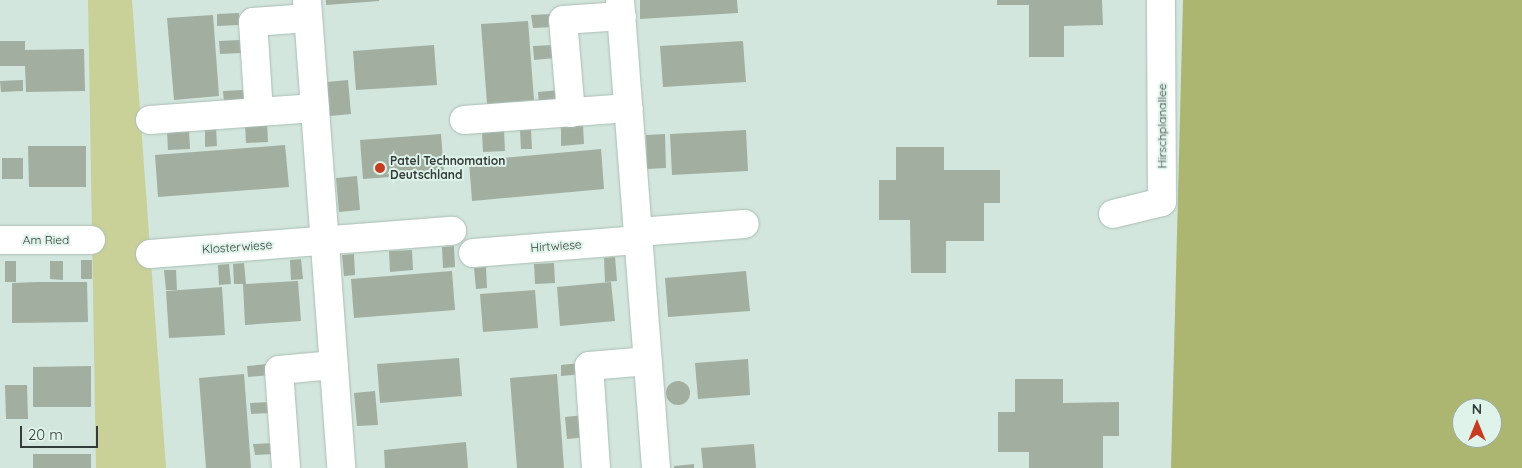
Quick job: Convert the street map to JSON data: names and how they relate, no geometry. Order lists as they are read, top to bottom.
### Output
{
  "streets": {
    "street": [
      "Hirschplanallee",
      "Am Ried",
      "Hirtwiese",
      "Klosterwiese"
    ]
  },
  "places": ["Patel Technomation Deutschland"],
  "scale_bar": "20 m",
  "north": "top"
}
